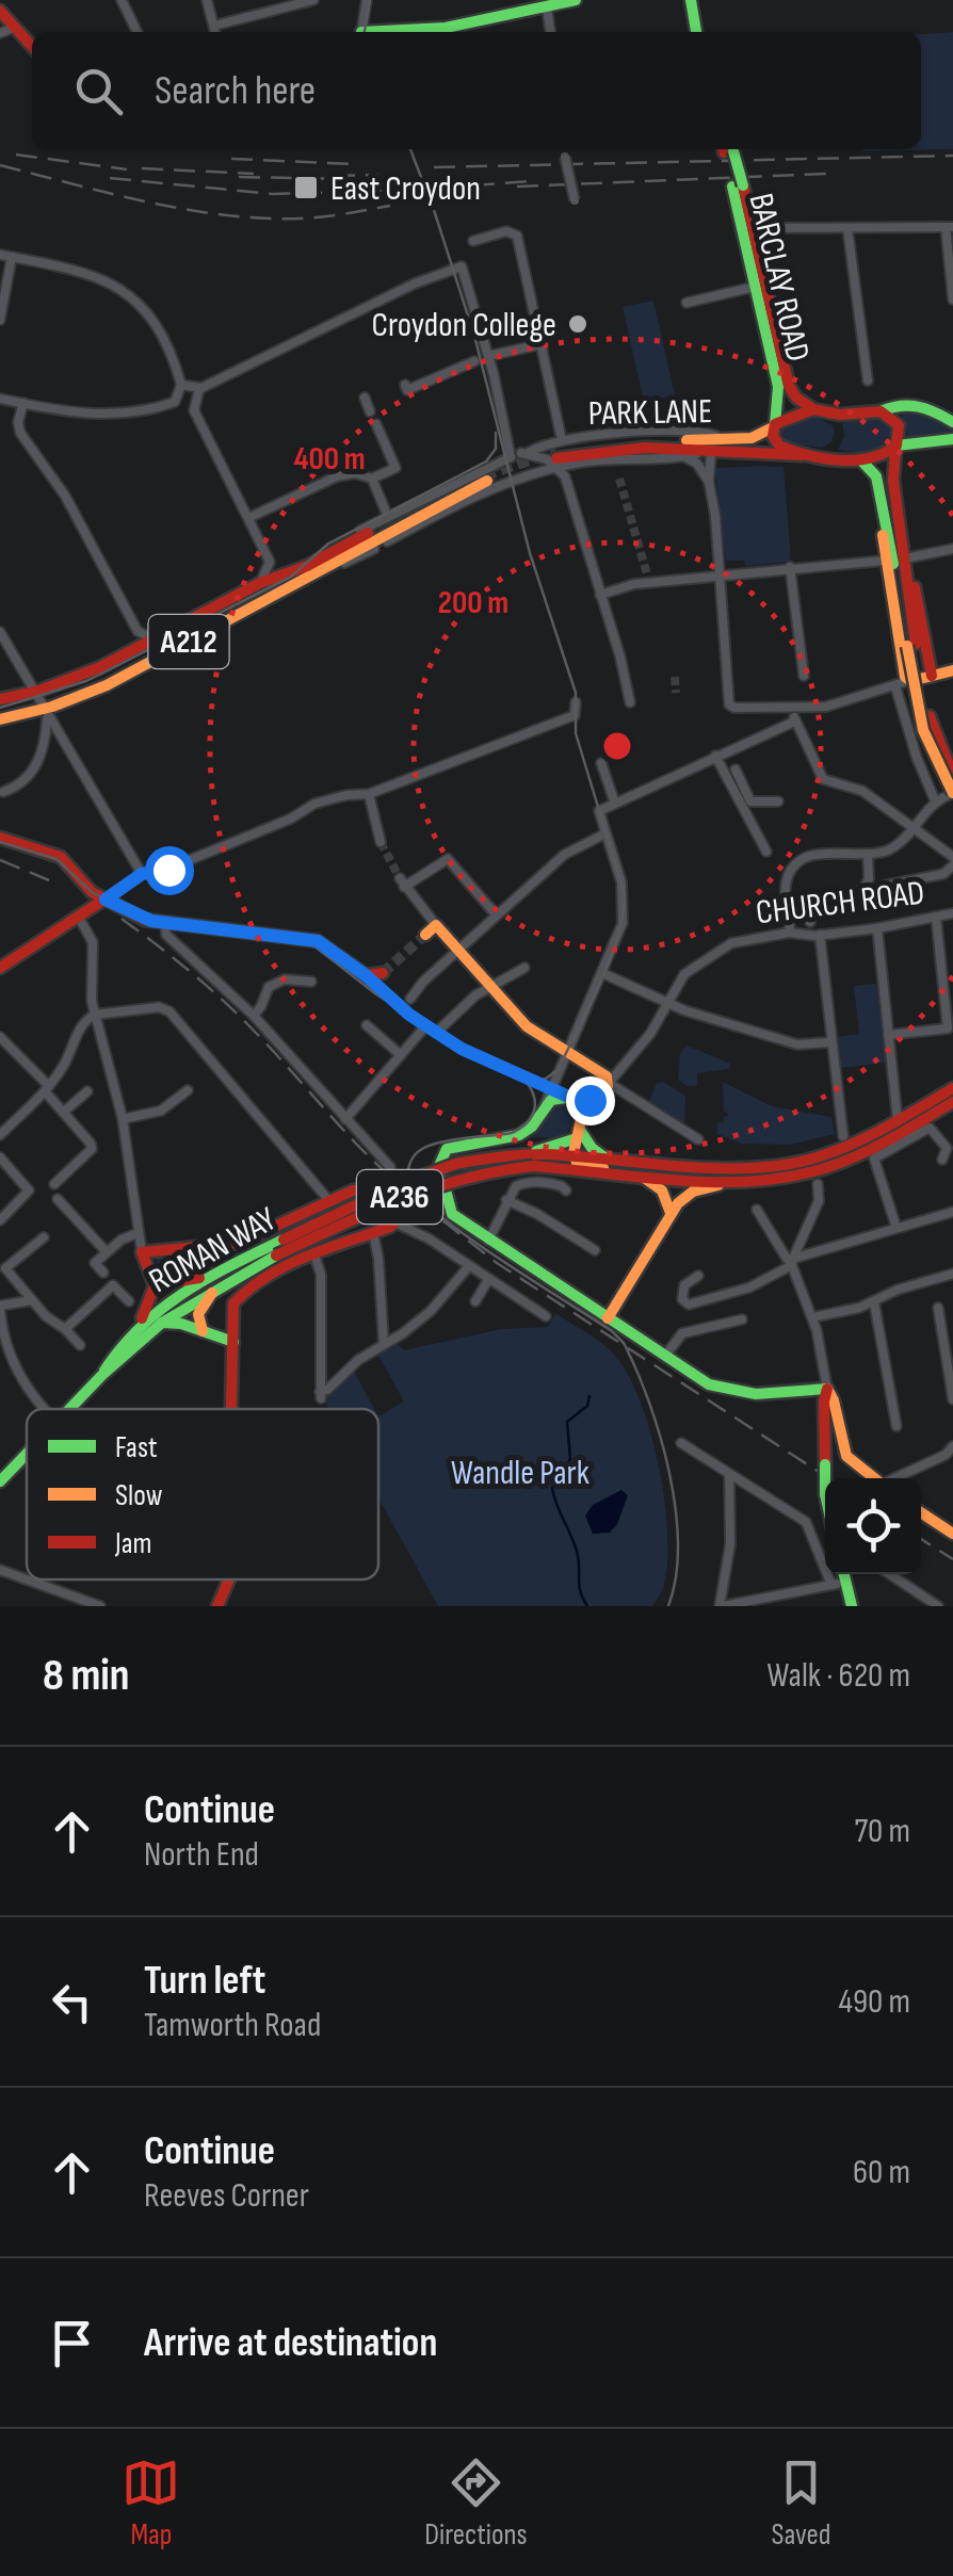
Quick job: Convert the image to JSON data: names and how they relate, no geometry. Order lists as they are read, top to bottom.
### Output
{
  "streets": {
    "main road": [
      "BARCLAY ROAD",
      "PARK LANE",
      "A212",
      "A236",
      "ROMAN WAY"
    ],
    "street": ["CHURCH ROAD"]
  },
  "crossings": [
    ["BARCLAY ROAD", "PARK LANE"],
    ["PARK LANE", "A212"],
    ["A236", "ROMAN WAY"]
  ],
  "parks": ["Wandle Park"],
  "places": {
    "transit": ["East Croydon"],
    "other": ["Croydon College"]
  },
  "legend": ["Fast", "Slow", "Jam"],
  "page": {
    "search": "Search here",
    "heading": ["8 min", "Walk · 620 m"],
    "list": [
      ["Continue", "North End", "70 m"],
      ["Turn left", "Tamworth Road", "490 m"],
      ["Continue", "Reeves Corner", "60 m"],
      "Arrive at destination"
    ],
    "nav": ["Map", "Directions", "Saved"]
  },
  "rings": ["400 m", "200 m"]
}
